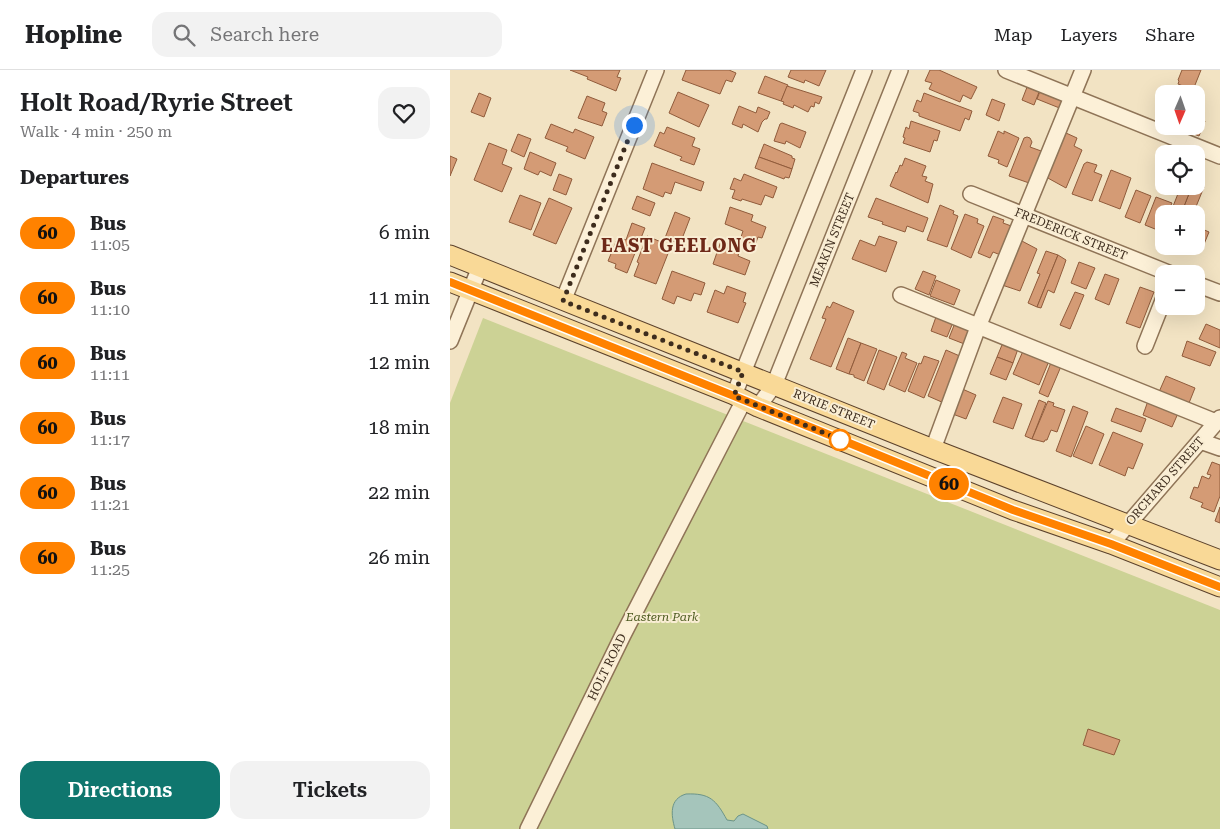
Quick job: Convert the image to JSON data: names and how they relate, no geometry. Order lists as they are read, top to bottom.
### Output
{
  "streets": {
    "main road": ["RYRIE STREET"],
    "street": [
      "FREDERICK STREET",
      "MEAKIN STREET",
      "ORCHARD STREET",
      "HOLT ROAD"
    ]
  },
  "crossings": [
    ["MEAKIN STREET", "RYRIE STREET"],
    ["MEAKIN STREET", "HOLT ROAD"],
    ["RYRIE STREET", "ORCHARD STREET"]
  ],
  "districts": ["EAST GEELONG"],
  "parks": ["Eastern Park"],
  "lines": ["bus line 60"],
  "north": "bottom",
  "page": {
    "header": "Hopline",
    "search": "Search here",
    "nav": ["Map", "Layers", "Share"],
    "heading": [
      ["Holt Road/Ryrie Street", "Walk · 4 min · 250 m"],
      "Departures"
    ],
    "on_map": "60",
    "map_buttons": ["+", "−"],
    "list": [
      {
        "mark": "60",
        "name": "Bus",
        "note": "11:05",
        "value": "6 min"
      },
      {
        "mark": "60",
        "name": "Bus",
        "note": "11:10",
        "value": "11 min"
      },
      {
        "mark": "60",
        "name": "Bus",
        "note": "11:11",
        "value": "12 min"
      },
      {
        "mark": "60",
        "name": "Bus",
        "note": "11:17",
        "value": "18 min"
      },
      {
        "mark": "60",
        "name": "Bus",
        "note": "11:21",
        "value": "22 min"
      },
      {
        "mark": "60",
        "name": "Bus",
        "note": "11:25",
        "value": "26 min"
      }
    ],
    "buttons": ["Directions", "Tickets"]
  }
}
